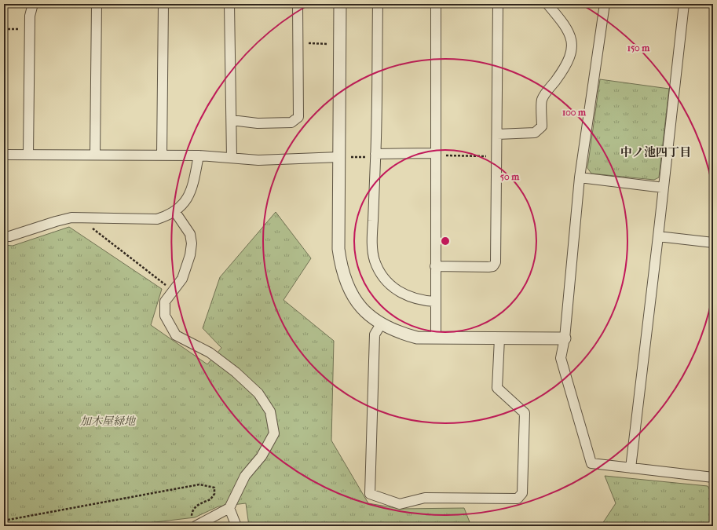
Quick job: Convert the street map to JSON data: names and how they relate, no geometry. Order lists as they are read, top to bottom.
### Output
{
  "districts": ["中ノ池四丁目"],
  "parks": ["加木屋緑地"],
  "rings": ["150 m", "100 m", "50 m"]
}
